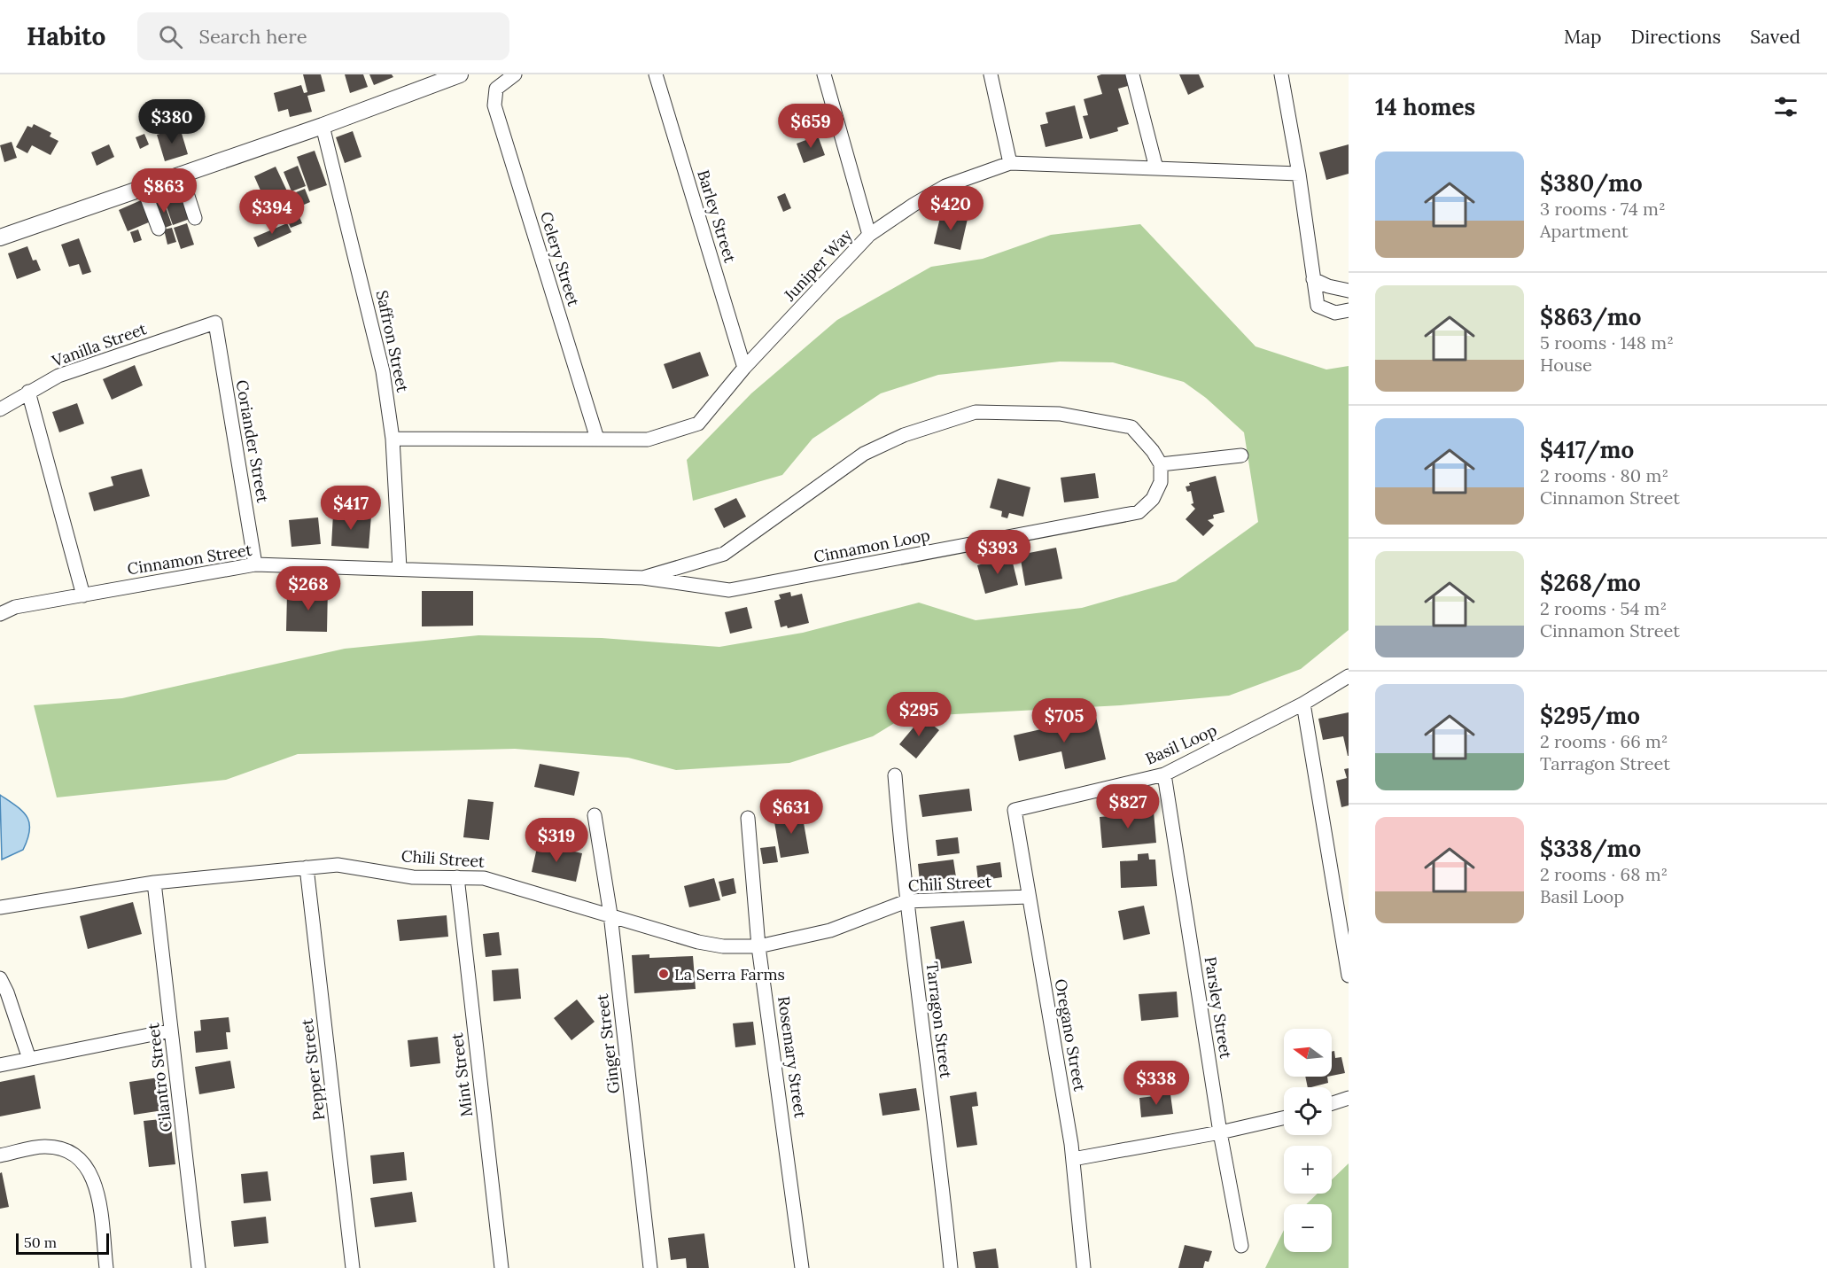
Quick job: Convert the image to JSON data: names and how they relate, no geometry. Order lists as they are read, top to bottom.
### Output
{
  "streets": {
    "street": [
      "Barley Street",
      "Celery Street",
      "Juniper Way",
      "Saffron Street",
      "Vanilla Street",
      "Coriander Street",
      "Cinnamon Loop",
      "Cinnamon Street",
      "Basil Loop",
      "Chili Street",
      "Parsley Street",
      "Tarragon Street",
      "Oregano Street",
      "Ginger Street",
      "Rosemary Street",
      "Pepper Street",
      "Mint Street",
      "Cilantro Street"
    ]
  },
  "crossings": [
    ["Barley Street", "Juniper Way"],
    ["Celery Street", "Juniper Way"],
    ["Juniper Way", "Saffron Street"],
    ["Saffron Street", "Cinnamon Street"],
    ["Vanilla Street", "Coriander Street"],
    ["Coriander Street", "Cinnamon Street"],
    ["Cinnamon Loop", "Cinnamon Street"],
    ["Basil Loop", "Parsley Street"],
    ["Basil Loop", "Oregano Street"],
    ["Chili Street", "Tarragon Street"],
    ["Chili Street", "Oregano Street"],
    ["Chili Street", "Ginger Street"],
    ["Chili Street", "Rosemary Street"],
    ["Chili Street", "Pepper Street"],
    ["Chili Street", "Mint Street"],
    ["Chili Street", "Cilantro Street"]
  ],
  "places": ["La Serra Farms"],
  "scale_bar": "50 m",
  "north": "left",
  "page": {
    "header": "Habito",
    "search": "Search here",
    "nav": ["Map", "Directions", "Saved"],
    "heading": "14 homes",
    "price": [
      "$380",
      "$659",
      "$863",
      "$420",
      "$394",
      "$417",
      "$393",
      "$268",
      "$295",
      "$705",
      "$827",
      "$631",
      "$319",
      "$338"
    ],
    "list": [
      {
        "name": "$380/mo",
        "note": "3 rooms · 74 m² · Apartment"
      },
      {
        "name": "$863/mo",
        "note": "5 rooms · 148 m² · House"
      },
      {
        "name": "$417/mo",
        "note": "2 rooms · 80 m² · Cinnamon Street"
      },
      {
        "name": "$268/mo",
        "note": "2 rooms · 54 m² · Cinnamon Street"
      },
      {
        "name": "$295/mo",
        "note": "2 rooms · 66 m² · Tarragon Street"
      },
      {
        "name": "$338/mo",
        "note": "2 rooms · 68 m² · Basil Loop"
      }
    ],
    "map_buttons": ["+", "−"],
    "scale": "50 m"
  }
}
